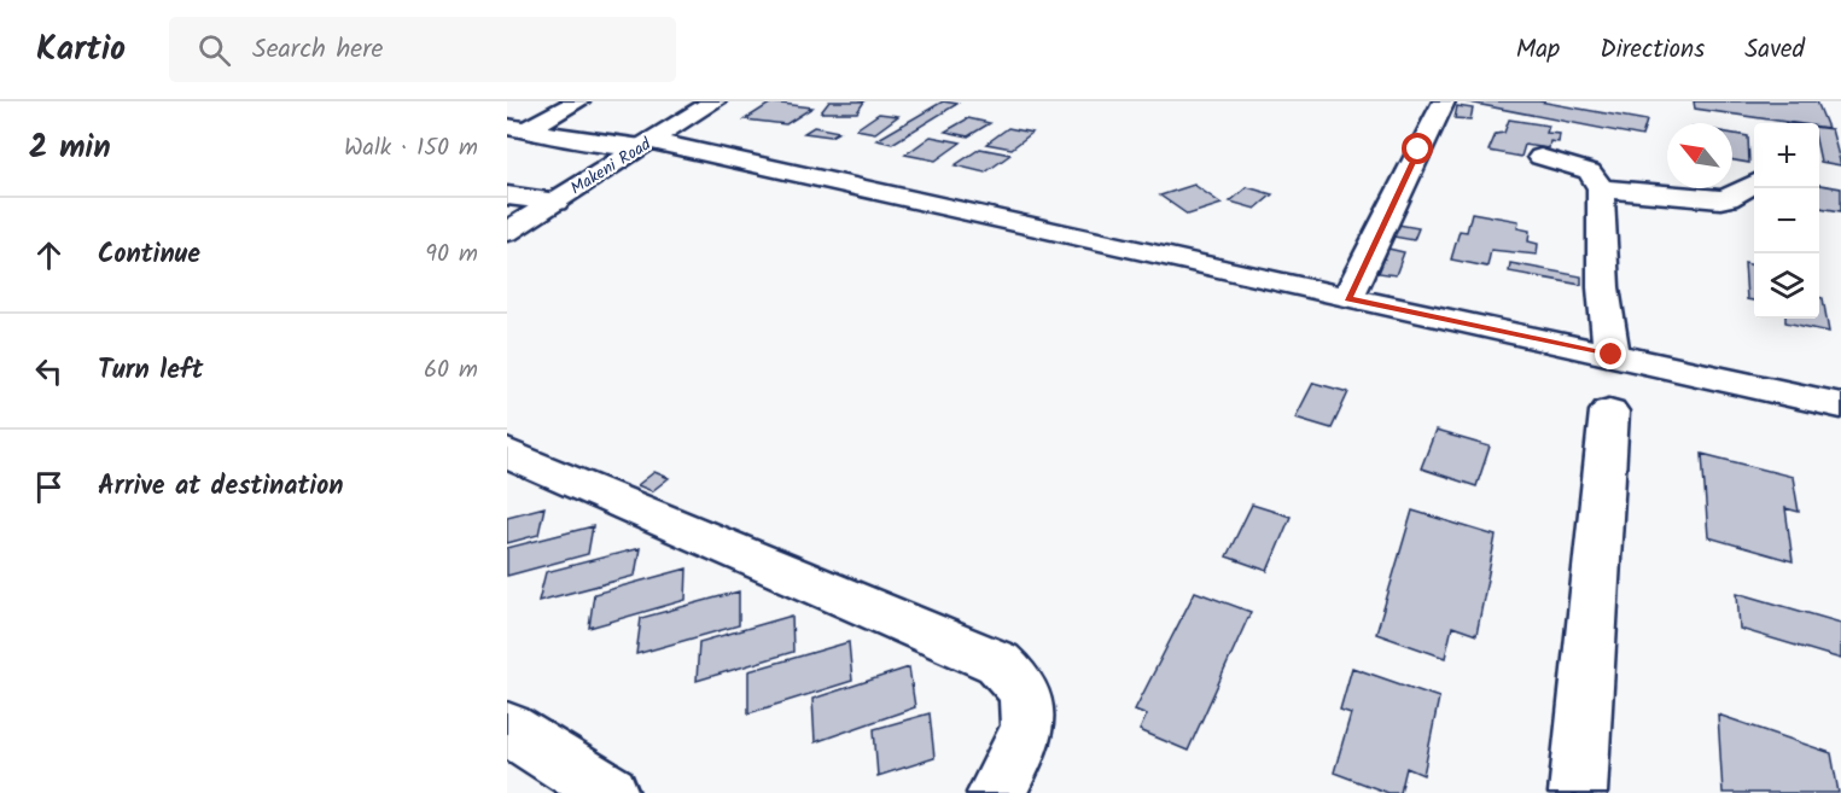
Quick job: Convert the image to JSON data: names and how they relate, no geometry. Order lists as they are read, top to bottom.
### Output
{
  "streets": {
    "street": ["Makeni Road"]
  },
  "north": "top left",
  "page": {
    "header": "Kartio",
    "search": "Search here",
    "nav": ["Map", "Directions", "Saved"],
    "heading": ["2 min", "Walk · 150 m"],
    "map_buttons": ["+", "−"],
    "list": [
      ["Continue", "90 m"],
      ["Turn left", "60 m"],
      "Arrive at destination"
    ]
  }
}
